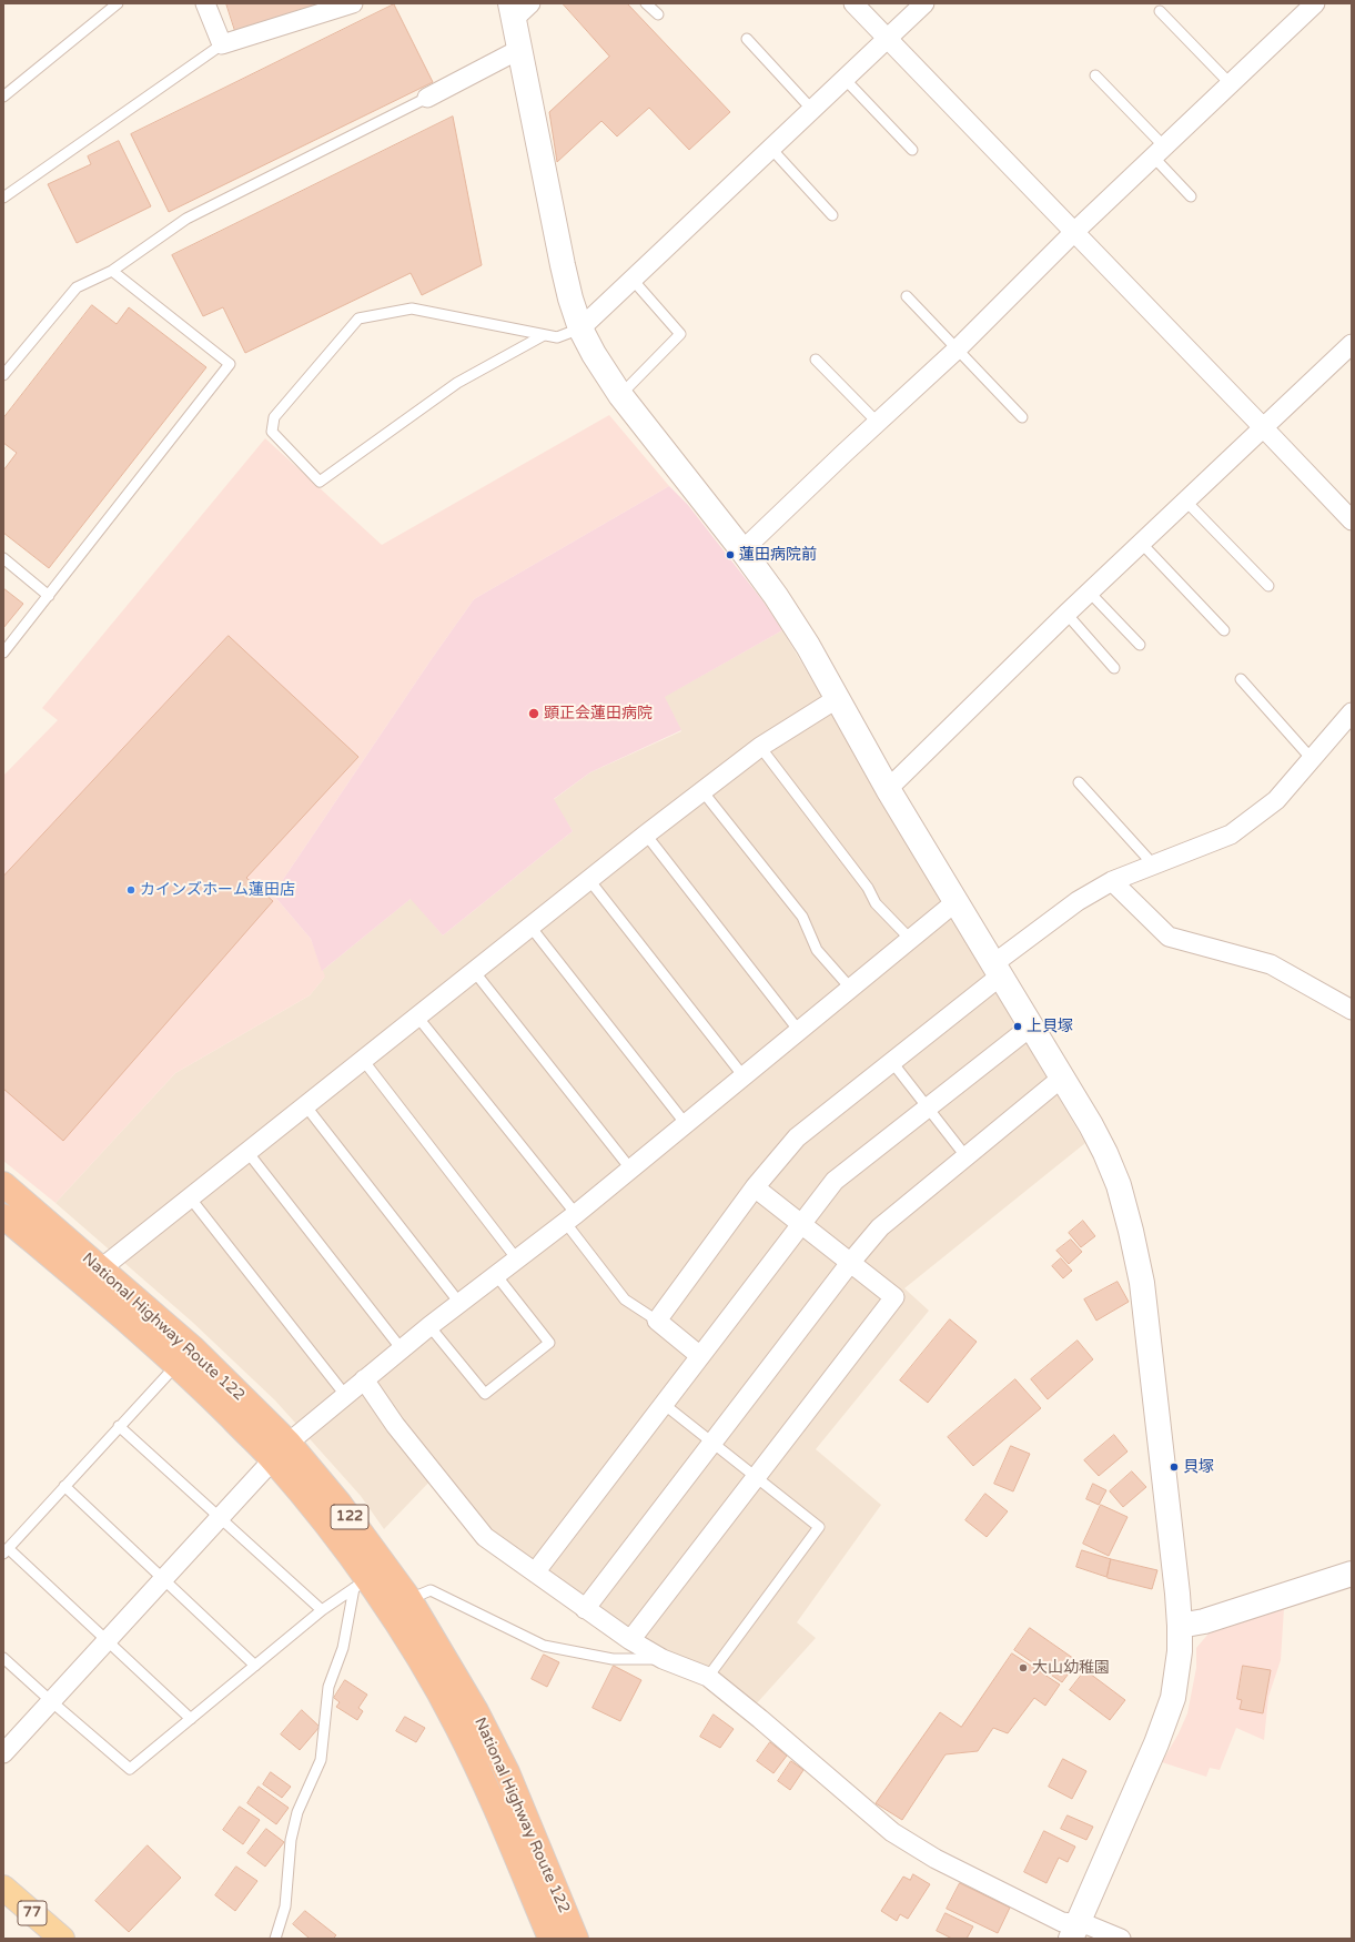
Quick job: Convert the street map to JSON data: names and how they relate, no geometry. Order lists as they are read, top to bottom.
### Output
{
  "streets": {
    "highway": ["National Highway Route 122", "122"],
    "main road": ["77"]
  },
  "places": [
    "蓮田病院前",
    "顕正会蓮田病院",
    "カインズホーム蓮田店",
    "上貝塚",
    "貝塚",
    "大山幼稚園"
  ]
}
